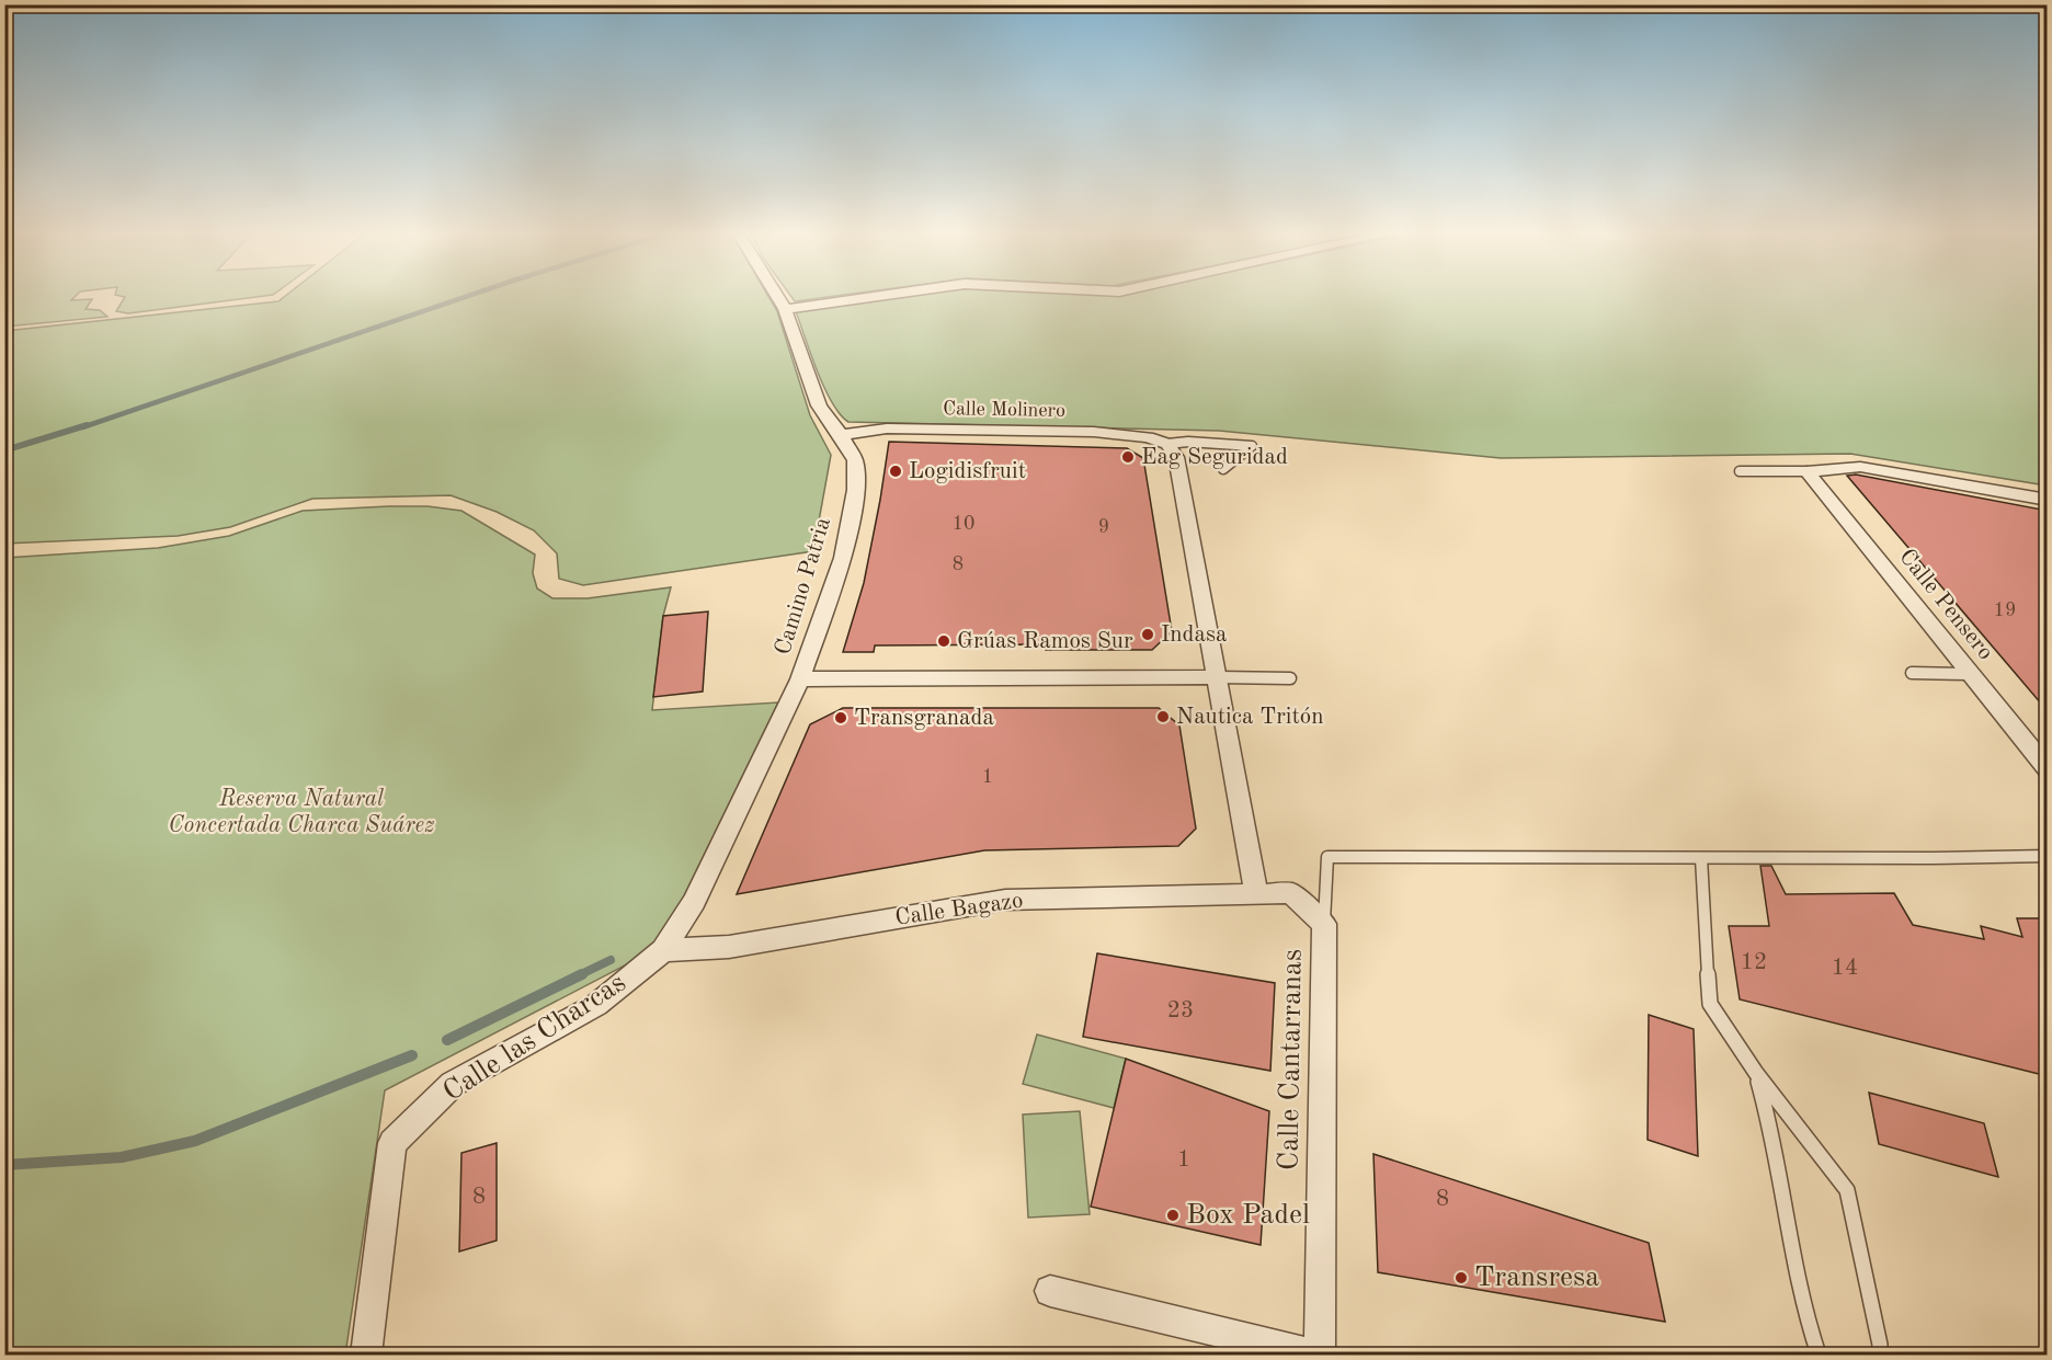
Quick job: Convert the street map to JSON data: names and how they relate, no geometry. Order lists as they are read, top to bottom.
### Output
{
  "streets": {
    "street": [
      "Calle Molinero",
      "Camino Patria",
      "Calle Pensero",
      "Calle Bagazo",
      "Calle las Charcas",
      "Calle Cantarranas"
    ]
  },
  "crossings": [
    ["Calle Molinero", "Camino Patria"],
    ["Camino Patria", "Calle Bagazo"],
    ["Camino Patria", "Calle las Charcas"],
    ["Calle Bagazo", "Calle las Charcas"],
    ["Calle Bagazo", "Calle Cantarranas"]
  ],
  "parks": ["Reserva Natural Concertada Charca Suárez"],
  "places": [
    "Eag Seguridad",
    "Logidisfruit",
    "Indasa",
    "Grúas Ramos Sur",
    "Nautica Tritón",
    "Transgranada",
    "Box Padel",
    "Transresa"
  ],
  "house_numbers": [
    "10",
    "9",
    "8",
    "19",
    "1",
    "12",
    "14",
    "23",
    "1",
    "8",
    "8"
  ]
}
